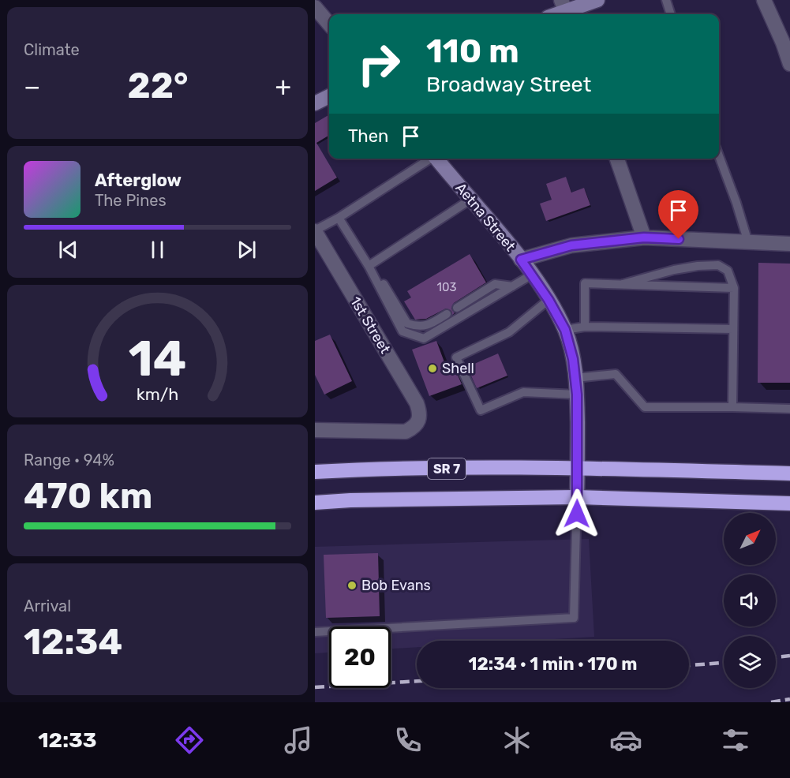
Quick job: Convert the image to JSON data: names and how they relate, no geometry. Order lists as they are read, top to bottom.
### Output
{
  "streets": {
    "highway": ["SR 7"],
    "street": ["Aetna Street", "1st Street"]
  },
  "crossings": [
    ["Aetna Street", "SR 7"]
  ],
  "places": ["Shell", "Bob Evans"],
  "house_numbers": ["103"],
  "north": "top right",
  "page": {
    "tile": [
      "Climate",
      ["Range · 94%", "470 km"],
      ["Arrival", "12:34"]
    ],
    "turn": ["110 m", "Broadway Street"],
    "heat": ["−", "22°", "+"],
    "then": "Then",
    "song": ["Afterglow", "The Pines"],
    "limit": "20",
    "trip": "12:34 · 1 min · 170 m",
    "tabs": "12:33",
    "gauge": ["14", "km/h"]
  }
}
